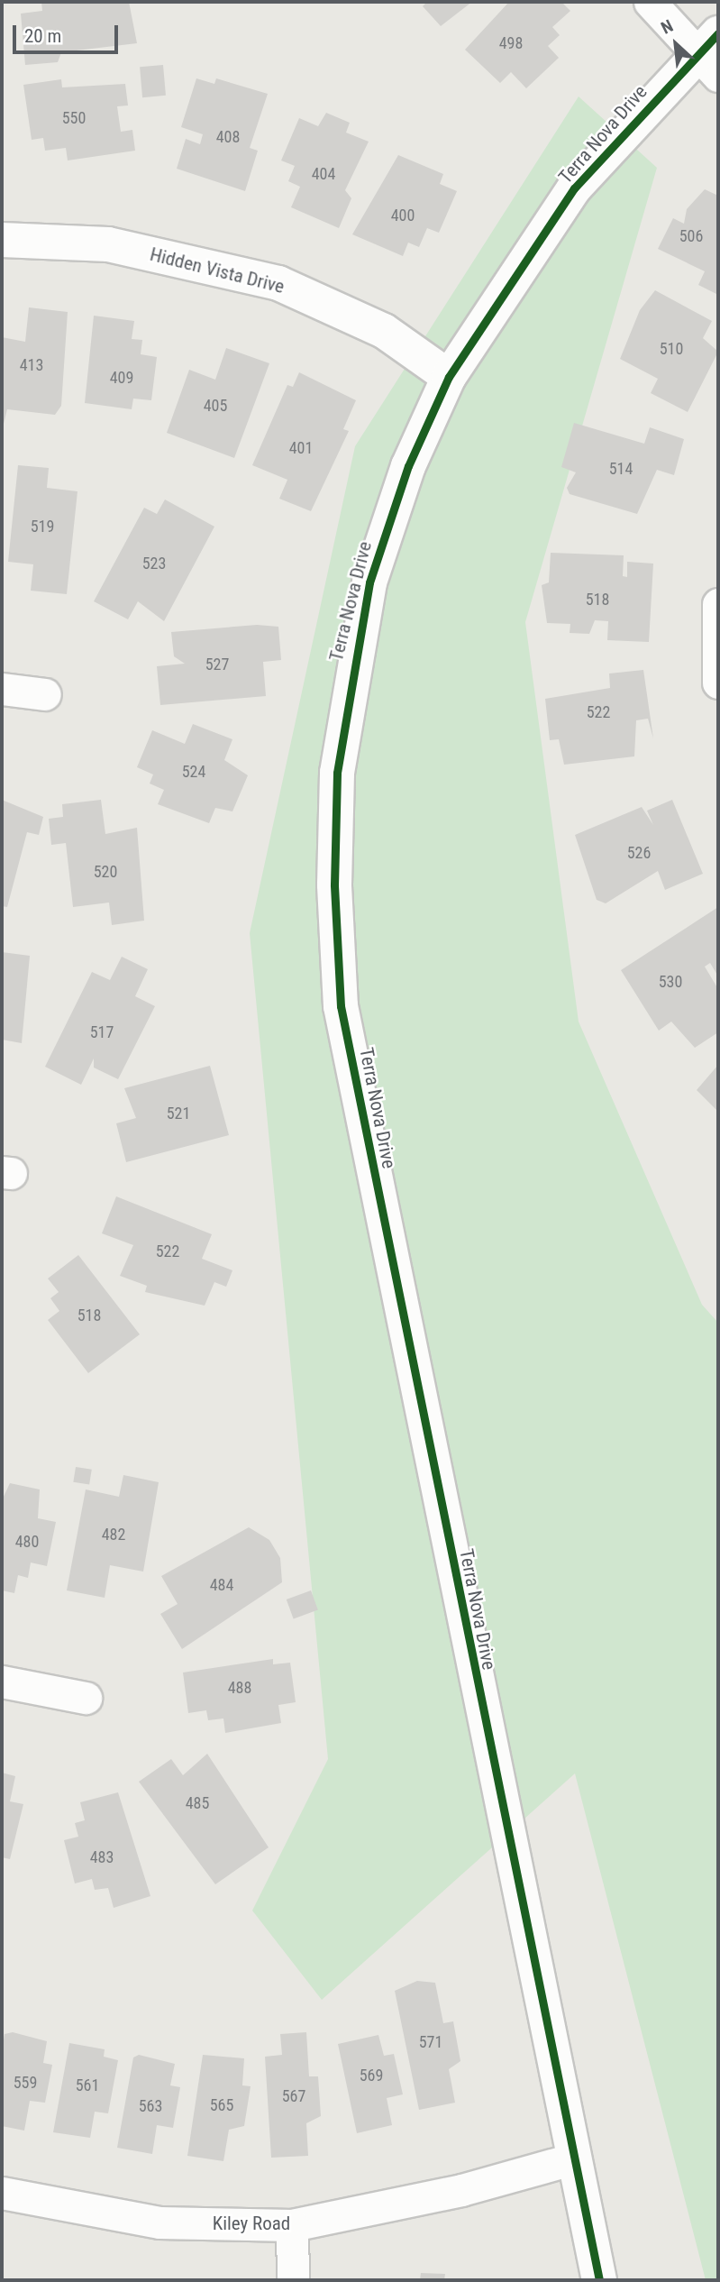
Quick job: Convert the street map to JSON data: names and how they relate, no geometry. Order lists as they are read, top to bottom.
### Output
{
  "streets": {
    "street": ["Terra Nova Drive", "Hidden Vista Drive", "Kiley Road"]
  },
  "crossings": [
    ["Terra Nova Drive", "Hidden Vista Drive"],
    ["Terra Nova Drive", "Kiley Road"]
  ],
  "house_numbers": [
    "498",
    "550",
    "408",
    "404",
    "400",
    "506",
    "510",
    "413",
    "409",
    "405",
    "401",
    "514",
    "519",
    "523",
    "518",
    "527",
    "522",
    "524",
    "526",
    "520",
    "530",
    "517",
    "521",
    "522",
    "518",
    "482",
    "480",
    "484",
    "488",
    "485",
    "483",
    "571",
    "569",
    "559",
    "561",
    "567",
    "565",
    "563"
  ],
  "scale_bar": "20 m",
  "north": "top left"
}
